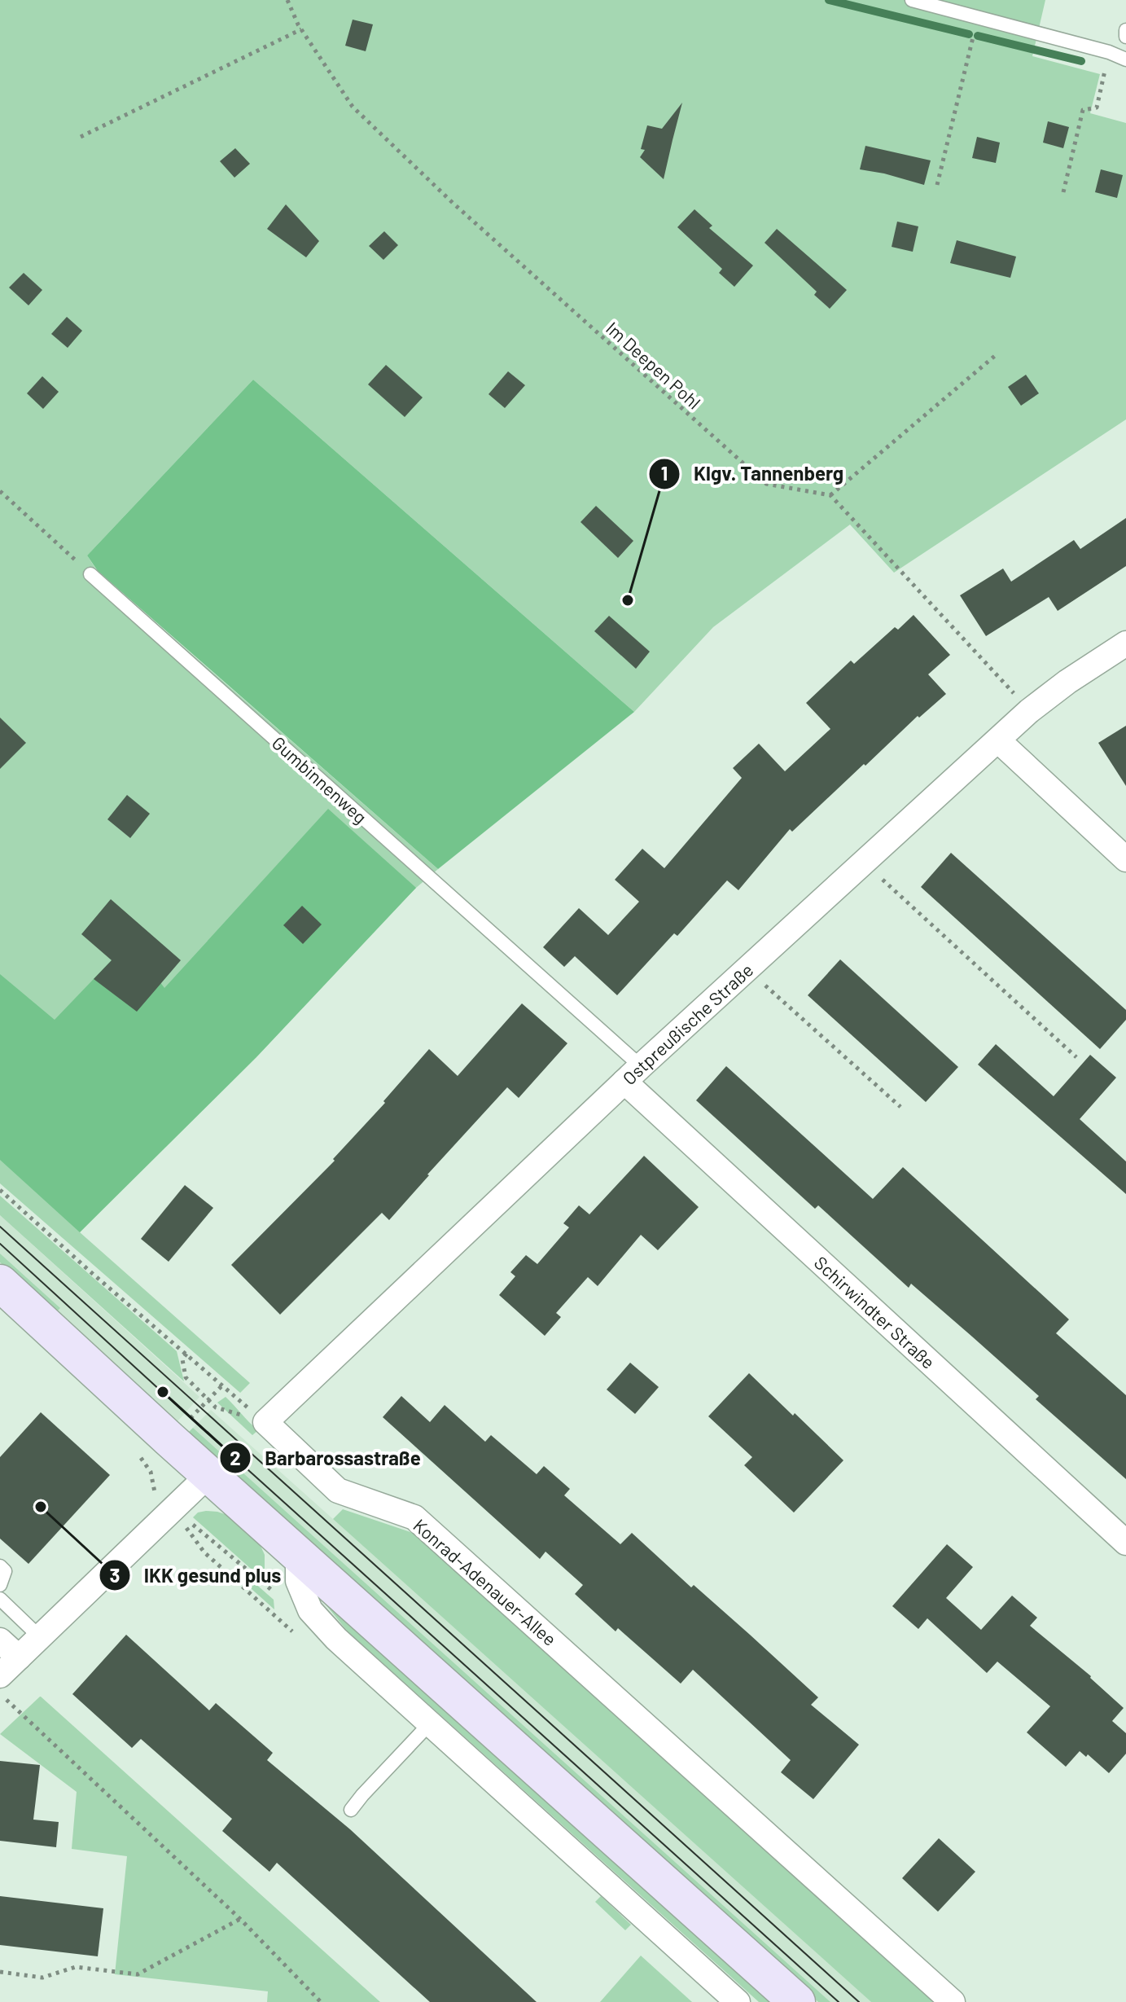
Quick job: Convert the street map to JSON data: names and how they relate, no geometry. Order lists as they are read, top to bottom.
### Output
{
  "streets": {
    "street": ["Ostpreußische Straße", "Schirwindter Straße", "Konrad-Adenauer-Allee"],
    "lane": ["Gumbinnenweg"],
    "path": ["Im Deepen Pohl"]
  },
  "crossings": [
    ["Gumbinnenweg", "Ostpreußische Straße"],
    ["Gumbinnenweg", "Schirwindter Straße"],
    ["Ostpreußische Straße", "Schirwindter Straße"],
    ["Ostpreußische Straße", "Konrad-Adenauer-Allee"]
  ],
  "places": ["Klgv. Tannenberg", "Barbarossastraße", "IKK gesund plus"]
}
